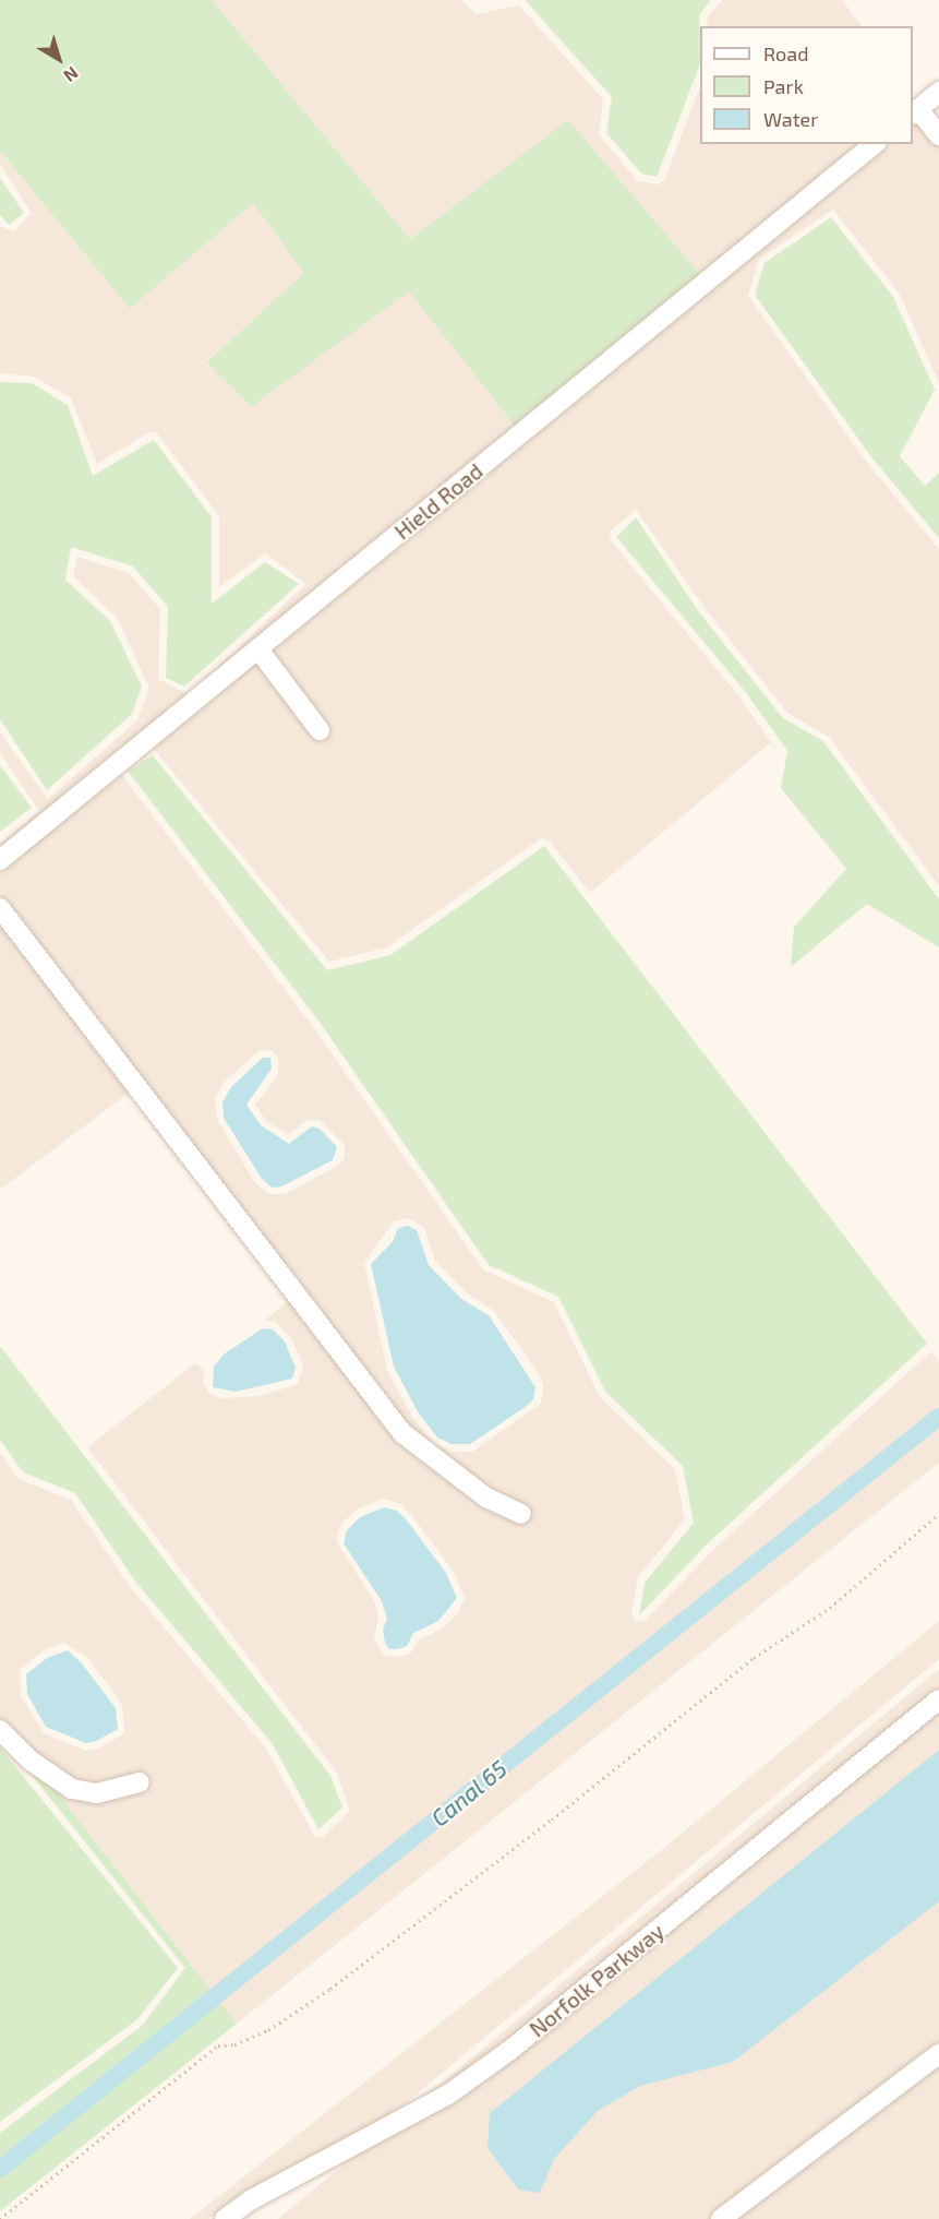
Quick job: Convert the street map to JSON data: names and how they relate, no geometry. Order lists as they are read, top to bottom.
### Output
{
  "streets": {
    "street": ["Hield Road", "Norfolk Parkway"]
  },
  "water": ["Canal 65"],
  "legend": ["Road", "Park", "Water"],
  "north": "bottom right"
}
